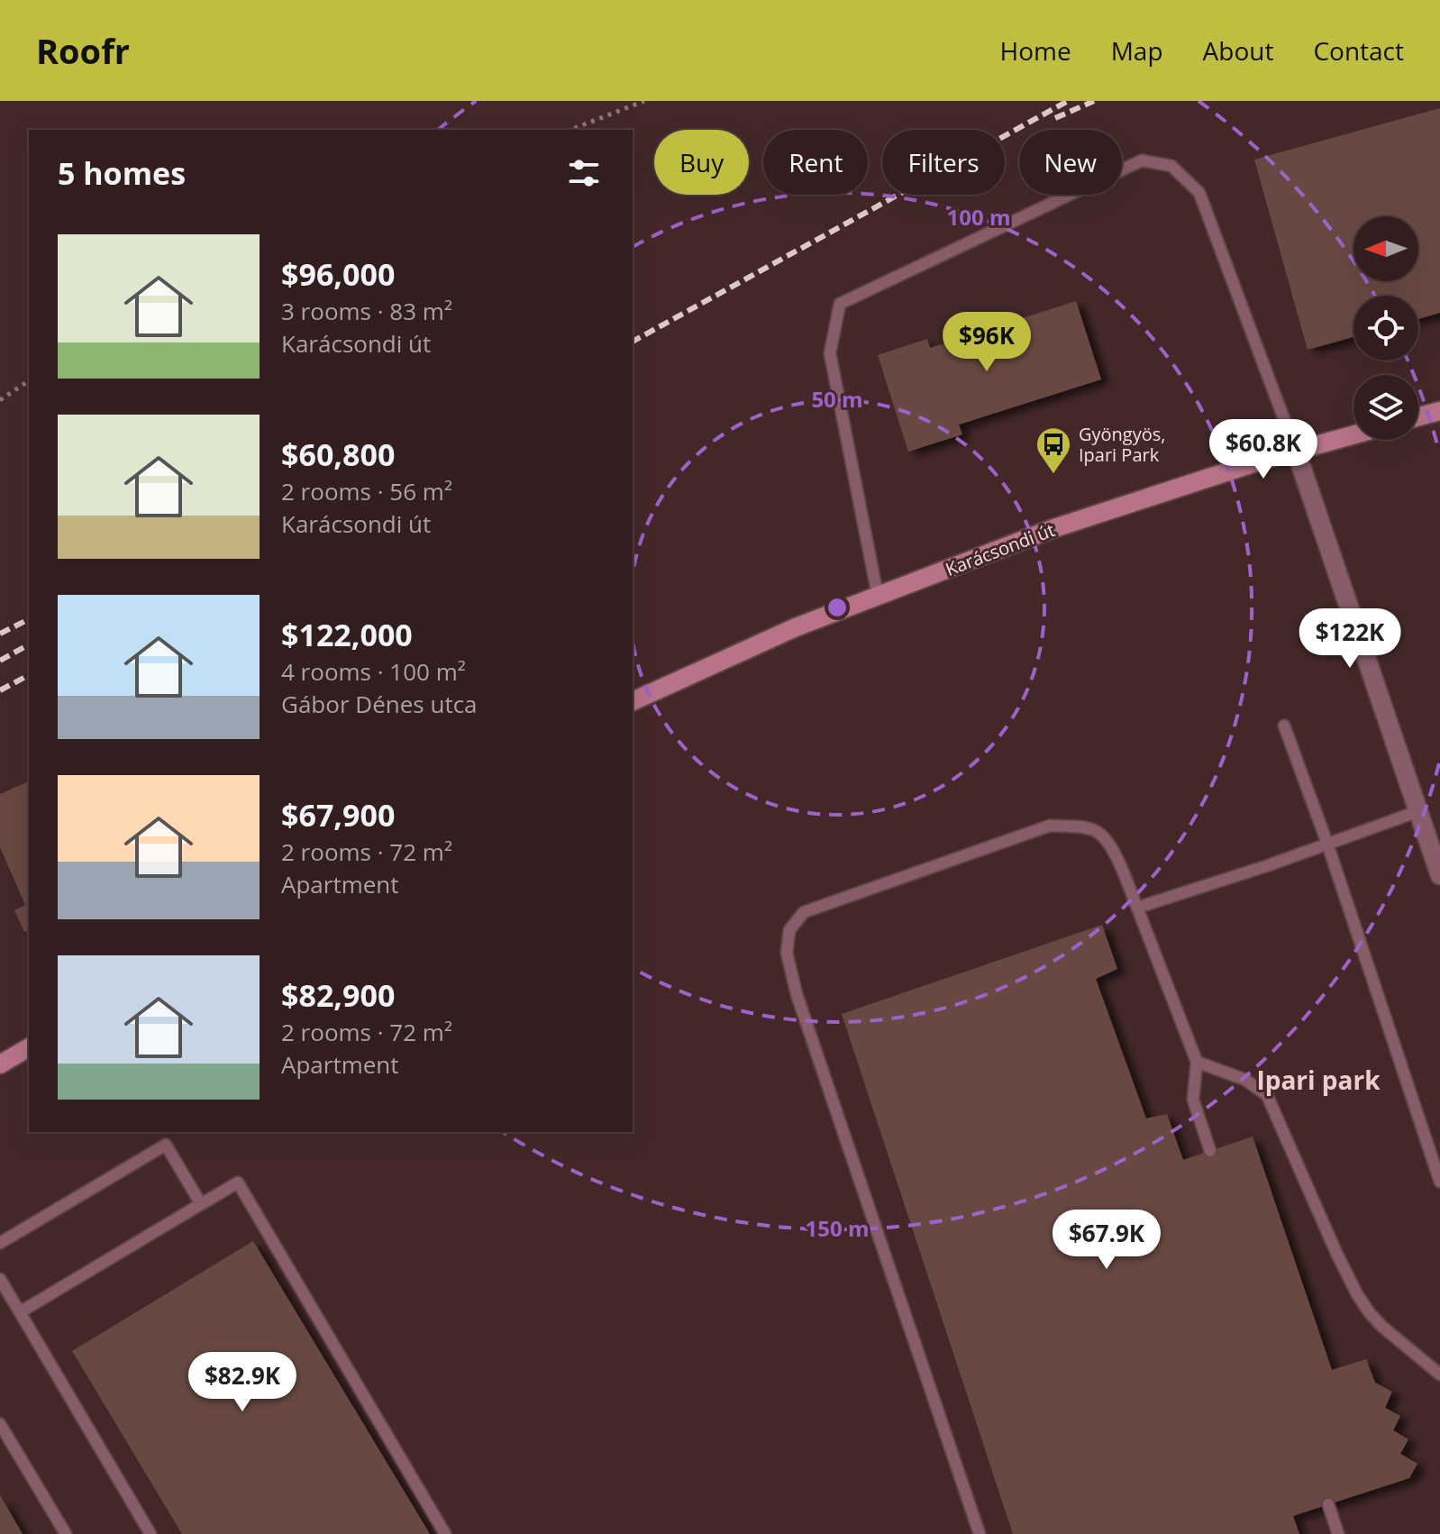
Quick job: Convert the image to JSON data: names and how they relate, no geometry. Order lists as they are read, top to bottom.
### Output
{
  "streets": {
    "main road": ["Karácsondi út"]
  },
  "districts": ["Ipari park"],
  "places": {
    "bus stop": ["Gyöngyös, Ipari Park"]
  },
  "north": "left",
  "page": {
    "header": "Roofr",
    "nav": [
      "Home",
      "Map",
      "About",
      "Contact"
    ],
    "chip": [
      "Buy",
      "Rent",
      "Filters",
      "New"
    ],
    "heading": "5 homes",
    "list": [
      {
        "name": "$96,000",
        "note": "3 rooms · 83 m² · Karácsondi út"
      },
      {
        "name": "$60,800",
        "note": "2 rooms · 56 m² · Karácsondi út"
      },
      {
        "name": "$122,000",
        "note": "4 rooms · 100 m² · Gábor Dénes utca"
      },
      {
        "name": "$67,900",
        "note": "2 rooms · 72 m² · Apartment"
      },
      {
        "name": "$82,900",
        "note": "2 rooms · 72 m² · Apartment"
      }
    ],
    "price": [
      "$96K",
      "$60.8K",
      "$122K",
      "$67.9K",
      "$82.9K"
    ]
  },
  "rings": ["100 m", "50 m", "150 m"]
}
